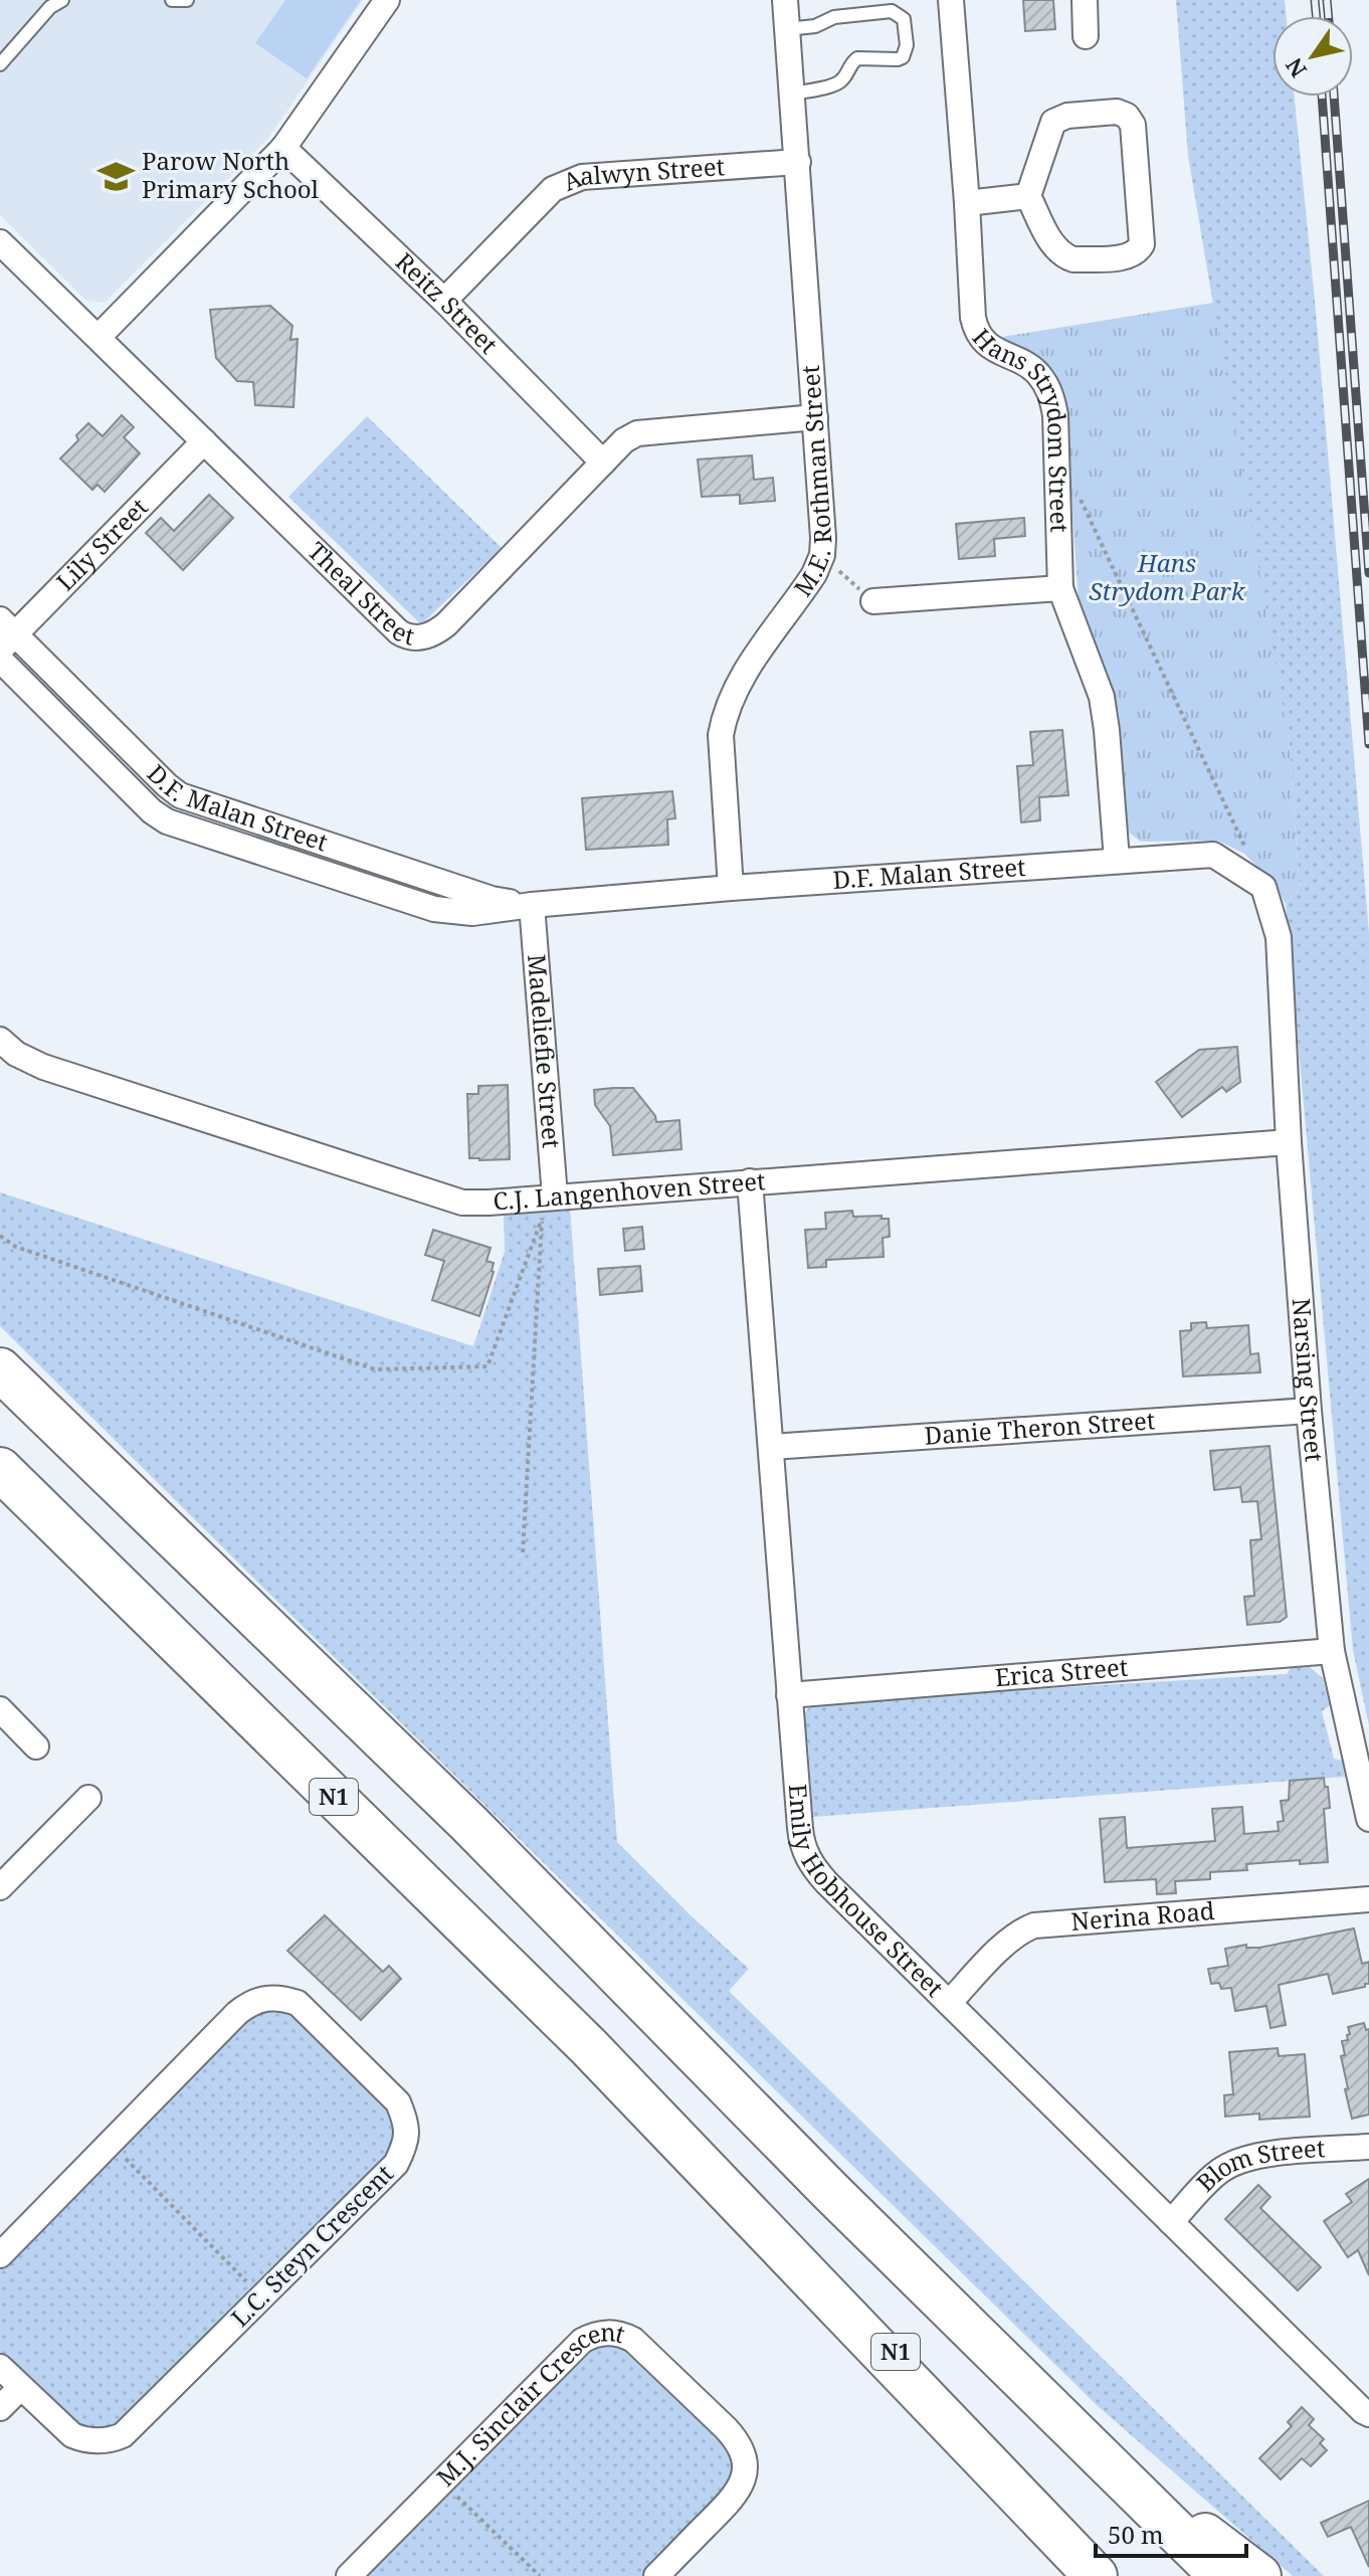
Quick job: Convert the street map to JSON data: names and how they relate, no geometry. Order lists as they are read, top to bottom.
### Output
{
  "streets": {
    "highway": ["N1"],
    "street": [
      "Aalwyn Street",
      "Reitz Street",
      "Hans Strydom Street",
      "M.E. Rothman Street",
      "Lily Street",
      "Theal Street",
      "D.F. Malan Street",
      "Madeliefie Street",
      "C.J. Langenhoven Street",
      "Narsing Street",
      "Danie Theron Street",
      "Erica Street",
      "Emily Hobhouse Street",
      "Nerina Road",
      "Blom Street",
      "L.C. Steyn Crescent",
      "M.J. Sinclair Crescent"
    ]
  },
  "crossings": [
    ["Aalwyn Street", "Reitz Street"],
    ["Aalwyn Street", "M.E. Rothman Street"],
    ["Reitz Street", "Theal Street"],
    ["Hans Strydom Street", "D.F. Malan Street"],
    ["M.E. Rothman Street", "Theal Street"],
    ["M.E. Rothman Street", "D.F. Malan Street"],
    ["Lily Street", "Theal Street"],
    ["Lily Street", "D.F. Malan Street"],
    ["D.F. Malan Street", "Madeliefie Street"],
    ["D.F. Malan Street", "Narsing Street"],
    ["Madeliefie Street", "C.J. Langenhoven Street"],
    ["C.J. Langenhoven Street", "Narsing Street"],
    ["C.J. Langenhoven Street", "Emily Hobhouse Street"],
    ["Narsing Street", "Danie Theron Street"],
    ["Narsing Street", "Erica Street"],
    ["Danie Theron Street", "Emily Hobhouse Street"],
    ["Erica Street", "Emily Hobhouse Street"],
    ["Emily Hobhouse Street", "Nerina Road"],
    ["Emily Hobhouse Street", "Blom Street"]
  ],
  "parks": ["Hans Strydom Park"],
  "places": {
    "school or university": ["Parow North Primary School"]
  },
  "scale_bar": "50 m",
  "north": "bottom left"
}
